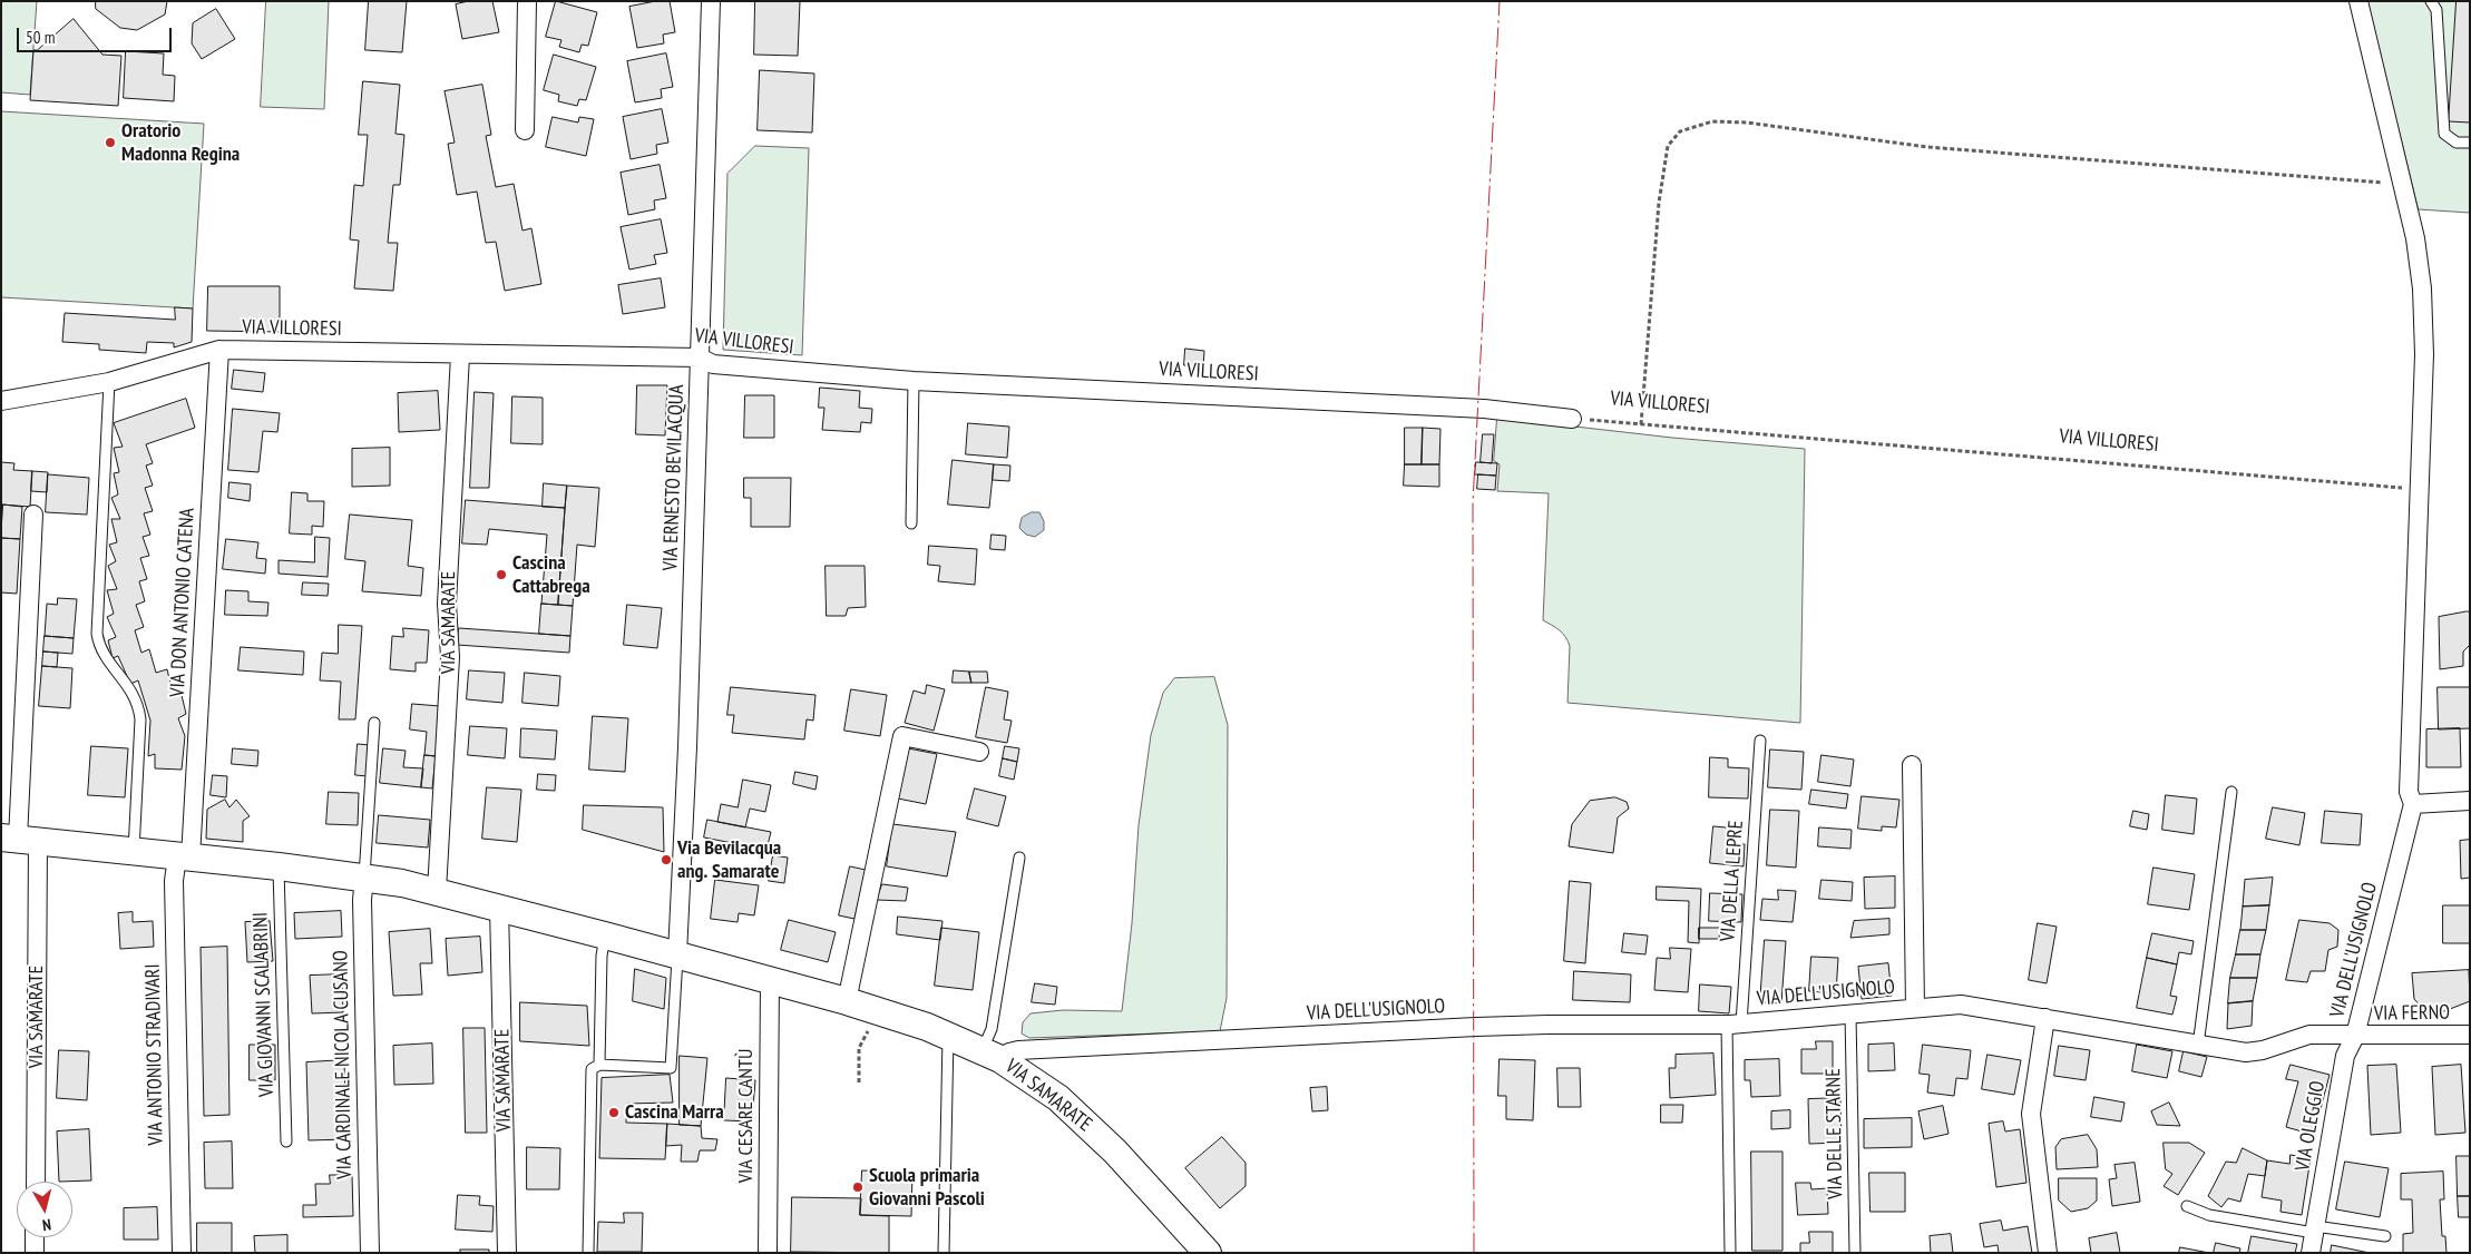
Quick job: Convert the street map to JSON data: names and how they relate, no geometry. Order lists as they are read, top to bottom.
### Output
{
  "streets": {
    "street": [
      "VIA VILLORESI",
      "VIA ERNESTO BEVILACQUA",
      "VIA DON ANTONIO CATENA",
      "VIA SAMARATE",
      "VIA DELL'USIGNOLO",
      "VIA FERNO",
      "VIA ANTONIO STRADIVARI",
      "VIA CARDINALE NICOLA CUSANO",
      "VIA CESARE CANTÙ",
      "VIA OLEGGIO"
    ],
    "lane": ["VIA DELLA LEPRE", "VIA GIOVANNI SCALABRINI", "VIA DELLE STARNE"]
  },
  "crossings": [
    ["VIA VILLORESI", "VIA ERNESTO BEVILACQUA"],
    ["VIA VILLORESI", "VIA DON ANTONIO CATENA"],
    ["VIA VILLORESI", "VIA SAMARATE"],
    ["VIA ERNESTO BEVILACQUA", "VIA SAMARATE"],
    ["VIA DON ANTONIO CATENA", "VIA SAMARATE"],
    ["VIA DON ANTONIO CATENA", "VIA ANTONIO STRADIVARI"],
    ["VIA SAMARATE", "VIA DELL'USIGNOLO"],
    ["VIA SAMARATE", "VIA GIOVANNI SCALABRINI"],
    ["VIA SAMARATE", "VIA ANTONIO STRADIVARI"],
    ["VIA SAMARATE", "VIA CARDINALE NICOLA CUSANO"],
    ["VIA SAMARATE", "VIA CESARE CANTÙ"],
    ["VIA DELLA LEPRE", "VIA DELL'USIGNOLO"],
    ["VIA DELL'USIGNOLO", "VIA FERNO"],
    ["VIA DELL'USIGNOLO", "VIA OLEGGIO"],
    ["VIA DELL'USIGNOLO", "VIA DELLE STARNE"],
    ["VIA FERNO", "VIA OLEGGIO"]
  ],
  "places": [
    "Oratorio Madonna Regina",
    "Cascina Cattabrega",
    "Via Bevilacqua ang. Samarate",
    "Cascina Marra",
    "Scuola primaria Giovanni Pascoli"
  ],
  "scale_bar": "50 m",
  "north": "bottom"
}
